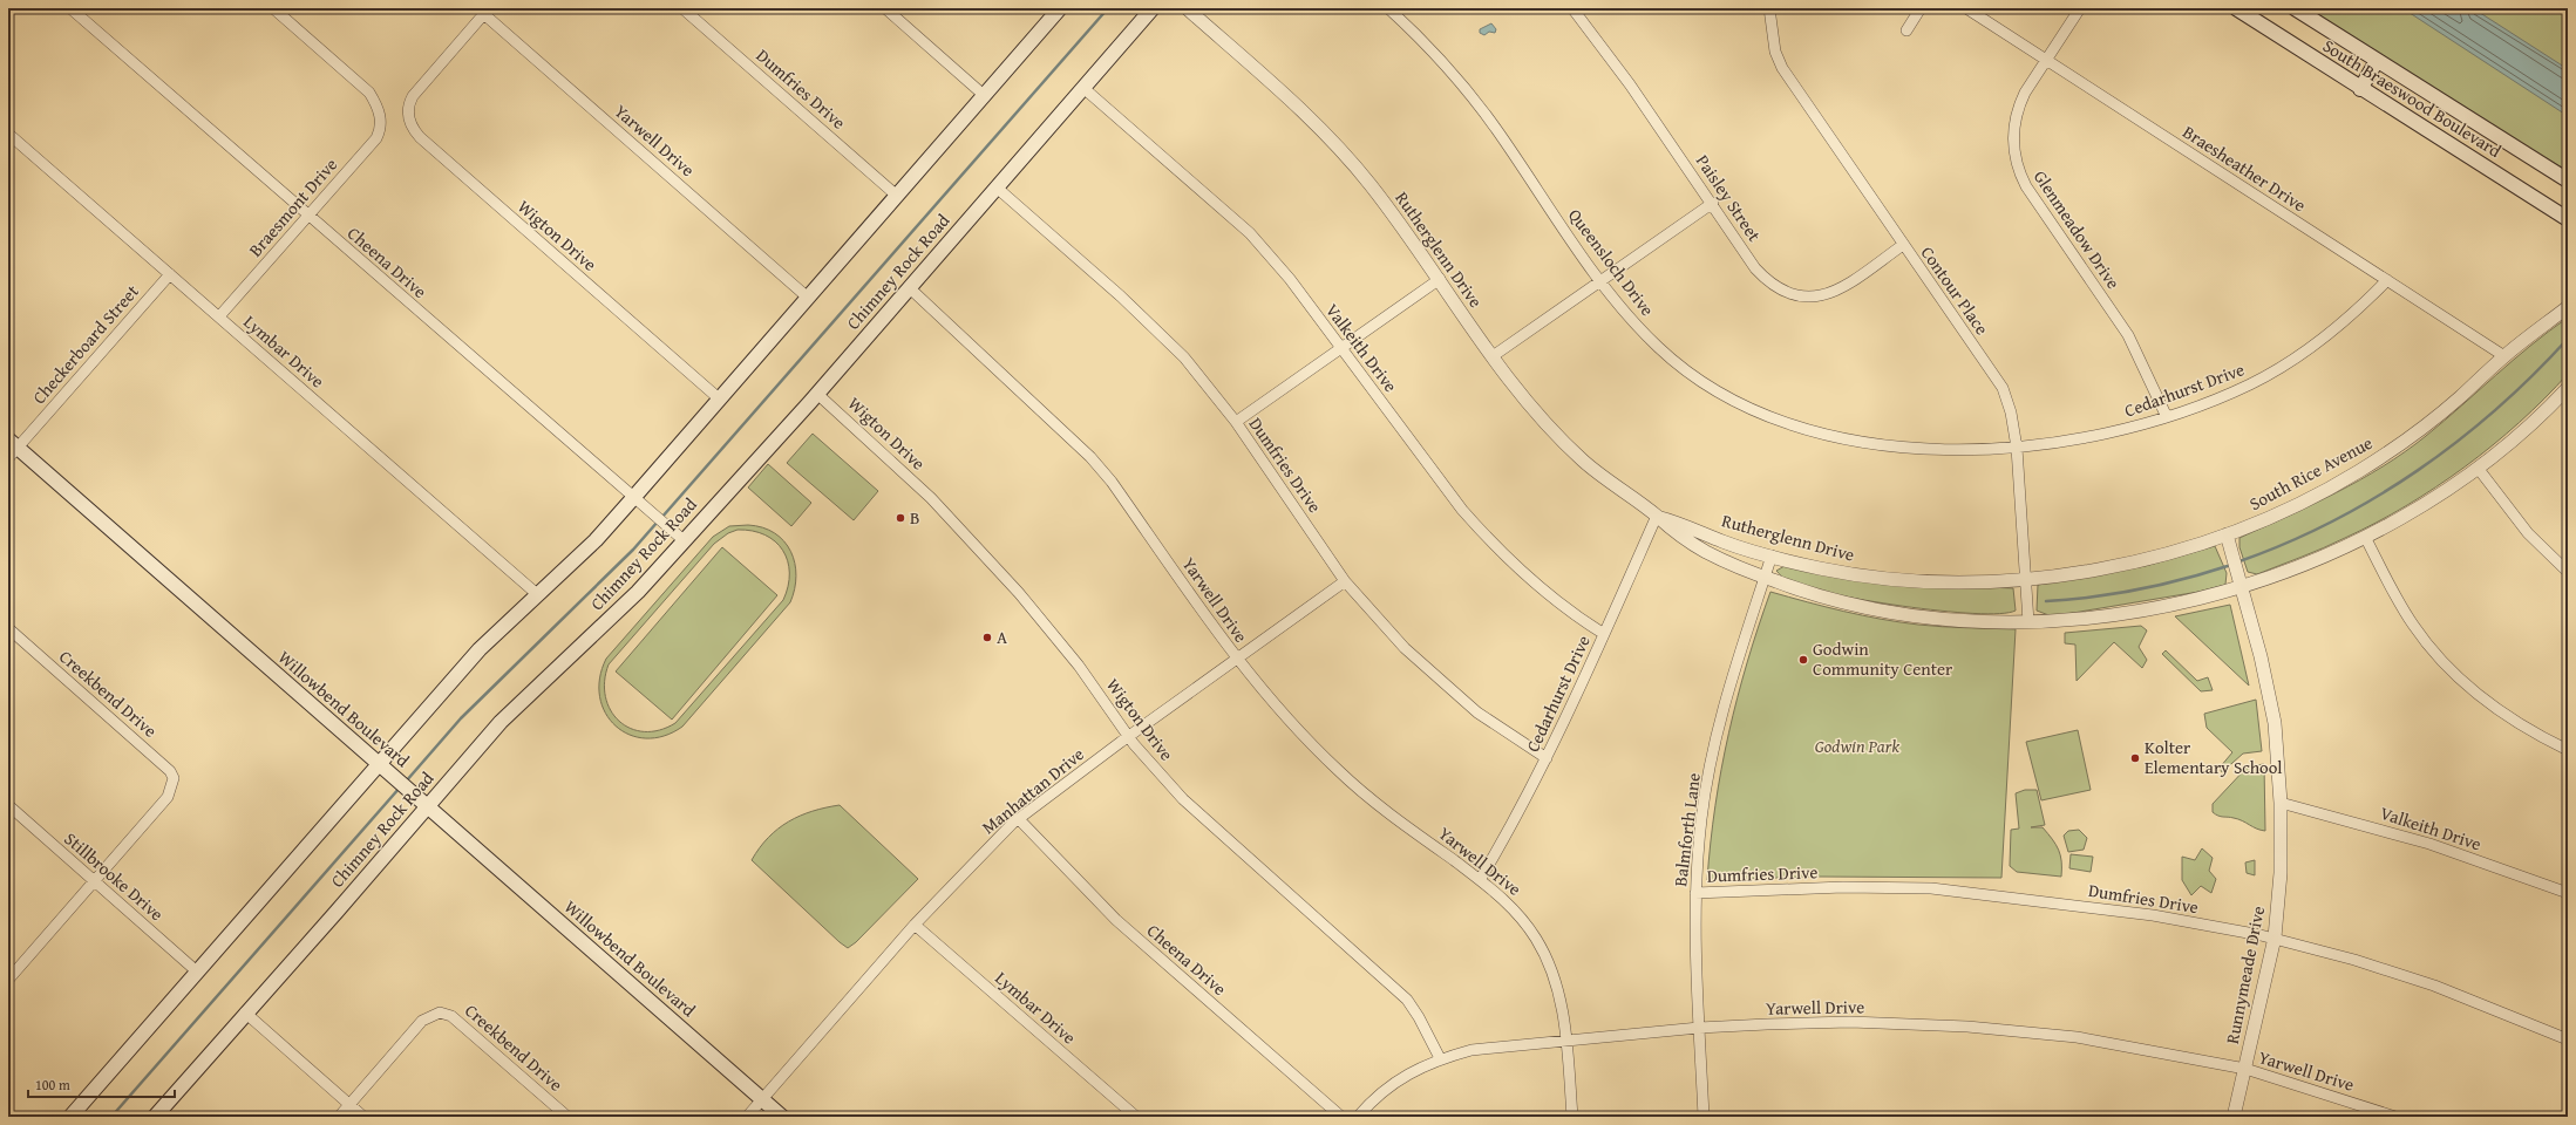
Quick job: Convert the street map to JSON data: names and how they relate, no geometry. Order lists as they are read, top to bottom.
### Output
{
  "streets": {
    "main road": ["South Braeswood Boulevard", "Chimney Rock Road", "Willowbend Boulevard"],
    "street": [
      "Dumfries Drive",
      "Yarwell Drive",
      "Braesheather Drive",
      "Paisley Street",
      "Braesmont Drive",
      "Glenmeadow Drive",
      "Wigton Drive",
      "Rutherglenn Drive",
      "Cheena Drive",
      "Queensloch Drive",
      "Contour Place",
      "Checkerboard Street",
      "Valkeith Drive",
      "Lymbar Drive",
      "Cedarhurst Drive",
      "South Rice Avenue",
      "Creekbend Drive",
      "Manhattan Drive",
      "Balmforth Lane",
      "Stillbrooke Drive",
      "Runnymeade Drive"
    ]
  },
  "crossings": [
    ["Dumfries Drive", "Chimney Rock Road"],
    ["Dumfries Drive", "Cedarhurst Drive"],
    ["Dumfries Drive", "Manhattan Drive"],
    ["Dumfries Drive", "Balmforth Lane"],
    ["Dumfries Drive", "Runnymeade Drive"],
    ["Yarwell Drive", "Wigton Drive"],
    ["Yarwell Drive", "Chimney Rock Road"],
    ["Yarwell Drive", "Cedarhurst Drive"],
    ["Yarwell Drive", "Manhattan Drive"],
    ["Yarwell Drive", "Balmforth Lane"],
    ["Yarwell Drive", "Runnymeade Drive"],
    ["Braesheather Drive", "Glenmeadow Drive"],
    ["Braesheather Drive", "Cedarhurst Drive"],
    ["Braesheather Drive", "South Rice Avenue"],
    ["Paisley Street", "Contour Place"],
    ["Braesmont Drive", "Cheena Drive"],
    ["Braesmont Drive", "Lymbar Drive"],
    ["Glenmeadow Drive", "Cedarhurst Drive"],
    ["Wigton Drive", "Chimney Rock Road"],
    ["Wigton Drive", "Manhattan Drive"],
    ["Rutherglenn Drive", "Contour Place"],
    ["Rutherglenn Drive", "Cedarhurst Drive"],
    ["Rutherglenn Drive", "South Rice Avenue"],
    ["Rutherglenn Drive", "Balmforth Lane"],
    ["Cheena Drive", "Chimney Rock Road"],
    ["Cheena Drive", "Manhattan Drive"],
    ["Queensloch Drive", "Contour Place"],
    ["Queensloch Drive", "Cedarhurst Drive"],
    ["Chimney Rock Road", "Valkeith Drive"],
    ["Chimney Rock Road", "Willowbend Boulevard"],
    ["Contour Place", "Cedarhurst Drive"],
    ["Contour Place", "South Rice Avenue"],
    ["Checkerboard Street", "Lymbar Drive"],
    ["Checkerboard Street", "Willowbend Boulevard"],
    ["Valkeith Drive", "Cedarhurst Drive"],
    ["Valkeith Drive", "Runnymeade Drive"],
    ["Lymbar Drive", "Manhattan Drive"],
    ["South Rice Avenue", "Runnymeade Drive"],
    ["Creekbend Drive", "Stillbrooke Drive"],
    ["Willowbend Boulevard", "Manhattan Drive"]
  ],
  "parks": ["Godwin Park"],
  "places": [
    "B",
    "A",
    "Godwin Community Center",
    "Kolter Elementary School"
  ],
  "scale_bar": "100 m"
}
